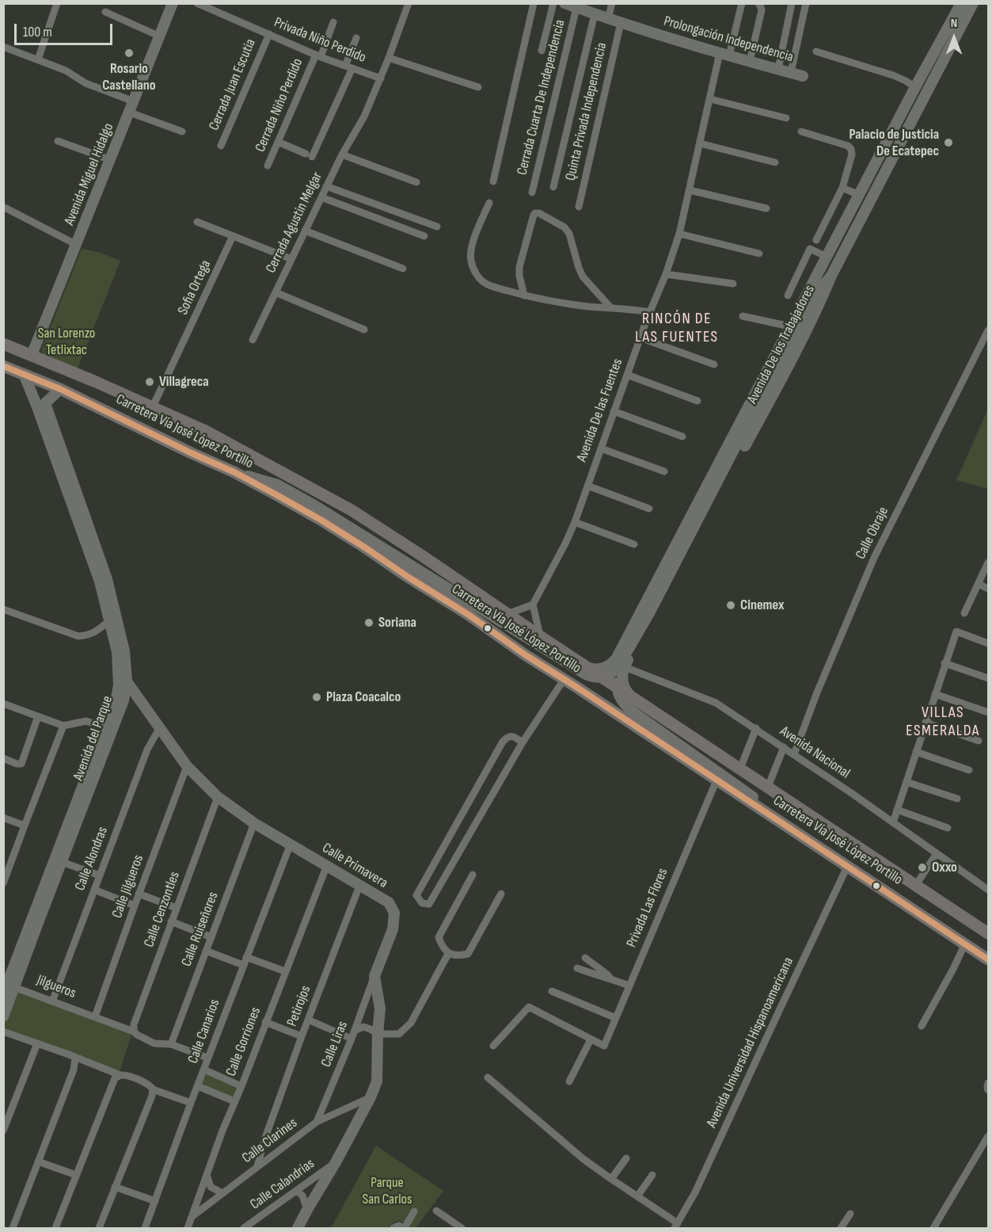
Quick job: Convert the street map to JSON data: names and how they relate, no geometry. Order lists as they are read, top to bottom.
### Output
{
  "streets": {
    "main road": [
      "Prolongación Independencia",
      "Avenida Miguel Hidalgo",
      "Avenida De los Trabajadores",
      "Carretera Vía José López Portillo",
      "Avenida del Parque",
      "Calle Primavera"
    ],
    "street": [
      "Privada Niño Perdido",
      "Cerrada Juan Escutia",
      "Cerrada Cuarta De Independencia",
      "Cerrada Niño Perdido",
      "Quinta Privada Independencia",
      "Cerrada Agustin Melgar",
      "Sofia Ortega",
      "Avenida De las Fuentes",
      "Calle Obraje",
      "Avenida Nacional",
      "Calle Alondras",
      "Calle Jilgueros",
      "Privada Las Flores",
      "Calle Cenzontles",
      "Calle Ruiseñores",
      "Jilgueros",
      "Petirojos",
      "Calle Canarios",
      "Calle Gorriones",
      "Avenida Universidad Hispanoamericana",
      "Calle Liras",
      "Calle Clarines",
      "Calle Calandrias"
    ]
  },
  "crossings": [
    ["Prolongación Independencia", "Cerrada Cuarta De Independencia"],
    ["Prolongación Independencia", "Quinta Privada Independencia"],
    ["Prolongación Independencia", "Avenida De las Fuentes"],
    ["Privada Niño Perdido", "Cerrada Juan Escutia"],
    ["Privada Niño Perdido", "Cerrada Niño Perdido"],
    ["Privada Niño Perdido", "Cerrada Agustin Melgar"],
    ["Avenida Miguel Hidalgo", "Carretera Vía José López Portillo"],
    ["Sofia Ortega", "Carretera Vía José López Portillo"],
    ["Avenida De los Trabajadores", "Avenida Nacional"],
    ["Carretera Vía José López Portillo", "Avenida del Parque"],
    ["Carretera Vía José López Portillo", "Privada Las Flores"],
    ["Carretera Vía José López Portillo", "Avenida Universidad Hispanoamericana"],
    ["Calle Obraje", "Avenida Nacional"],
    ["Avenida del Parque", "Calle Primavera"],
    ["Avenida del Parque", "Jilgueros"],
    ["Calle Alondras", "Calle Primavera"],
    ["Calle Alondras", "Jilgueros"],
    ["Calle Primavera", "Calle Jilgueros"],
    ["Calle Primavera", "Calle Cenzontles"],
    ["Calle Primavera", "Calle Ruiseñores"],
    ["Calle Primavera", "Petirojos"],
    ["Calle Primavera", "Calle Canarios"],
    ["Calle Primavera", "Calle Gorriones"],
    ["Calle Primavera", "Calle Liras"],
    ["Calle Jilgueros", "Jilgueros"],
    ["Calle Cenzontles", "Jilgueros"],
    ["Calle Ruiseñores", "Jilgueros"],
    ["Jilgueros", "Calle Canarios"],
    ["Petirojos", "Calle Clarines"],
    ["Calle Gorriones", "Calle Clarines"],
    ["Calle Liras", "Calle Clarines"]
  ],
  "districts": ["RINCÓN DE LAS FUENTES", "VILLAS ESMERALDA"],
  "parks": ["San Lorenzo Tetlixtac", "Parque San Carlos"],
  "places": [
    "Rosario Castellano",
    "Palacio de Justicia De Ecatepec",
    "Villagreca",
    "Cinemex",
    "Soriana",
    "Plaza Coacalco",
    "Oxxo"
  ],
  "scale_bar": "100 m",
  "north": "top"
}
